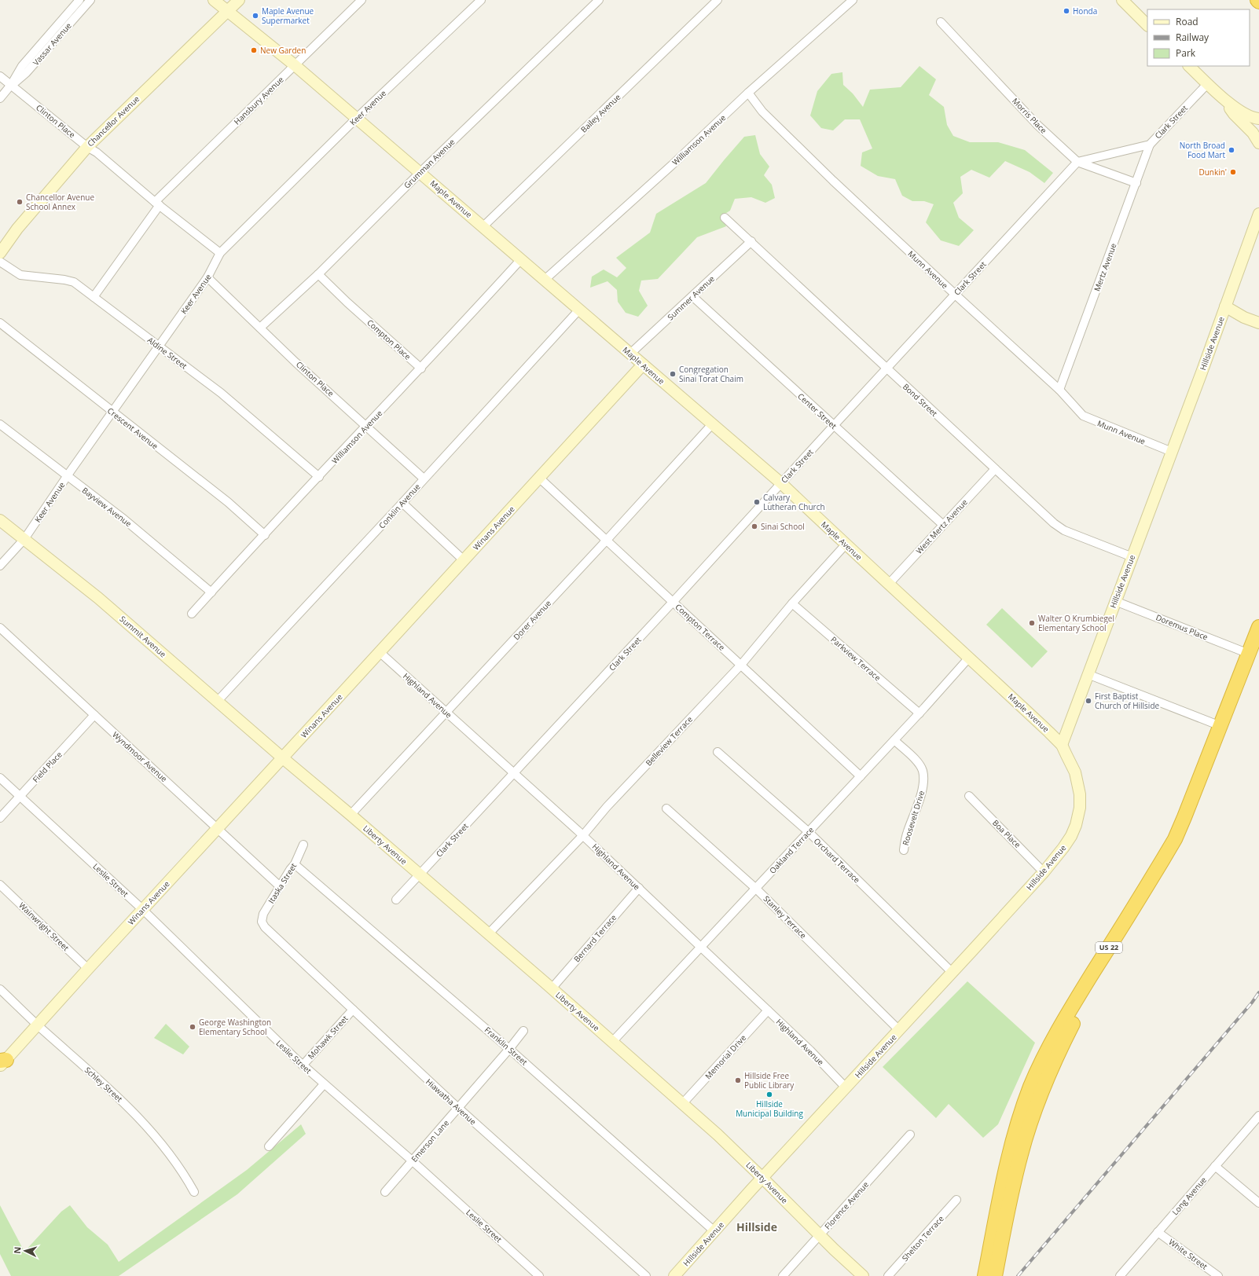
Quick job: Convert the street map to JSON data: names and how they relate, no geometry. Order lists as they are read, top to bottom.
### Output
{
  "streets": {
    "highway": ["US 22"],
    "street": [
      "Vassar Avenue",
      "Hansbury Avenue",
      "Keer Avenue",
      "Bailey Avenue",
      "Morris Place",
      "Clinton Place",
      "Chancellor Avenue",
      "Clark Street",
      "Williamson Avenue",
      "Grumman Avenue",
      "Maple Avenue",
      "Mertz Avenue",
      "Munn Avenue",
      "Summer Avenue",
      "Compton Place",
      "Hillside Avenue",
      "Aldine Street",
      "Bond Street",
      "Center Street",
      "Crescent Avenue",
      "Conklin Avenue",
      "Bayview Avenue",
      "West Mertz Avenue",
      "Winans Avenue",
      "Dorer Avenue",
      "Compton Terrace",
      "Doremus Place",
      "Summit Avenue",
      "Parkview Terrace",
      "Highland Avenue",
      "Belleview Terrace",
      "Wyndmoor Avenue",
      "Field Place",
      "Roosevelt Drive",
      "Boa Place",
      "Liberty Avenue",
      "Oakland Terrace",
      "Orchard Terrace",
      "Leslie Street",
      "Itaska Street",
      "Stanley Terrace",
      "Wainwright Street",
      "Bernard Terrace",
      "Mohawk Street",
      "Franklin Street",
      "Memorial Drive",
      "Schley Street",
      "Hiawatha Avenue",
      "Emerson Lane",
      "Long Avenue",
      "Florence Avenue",
      "Shelton Terrace",
      "White Street"
    ]
  },
  "crossings": [
    ["Vassar Avenue", "Clinton Place"],
    ["Hansbury Avenue", "Clinton Place"],
    ["Hansbury Avenue", "Maple Avenue"],
    ["Hansbury Avenue", "Aldine Street"],
    ["Keer Avenue", "Clinton Place"],
    ["Keer Avenue", "Maple Avenue"],
    ["Keer Avenue", "Aldine Street"],
    ["Keer Avenue", "Crescent Avenue"],
    ["Keer Avenue", "Bayview Avenue"],
    ["Keer Avenue", "Summit Avenue"],
    ["Bailey Avenue", "Maple Avenue"],
    ["Morris Place", "Clark Street"],
    ["Morris Place", "Mertz Avenue"],
    ["Clinton Place", "Chancellor Avenue"],
    ["Clinton Place", "Williamson Avenue"],
    ["Clinton Place", "Grumman Avenue"],
    ["Clinton Place", "Conklin Avenue"],
    ["Chancellor Avenue", "Maple Avenue"],
    ["Clark Street", "Maple Avenue"],
    ["Clark Street", "Mertz Avenue"],
    ["Clark Street", "Munn Avenue"],
    ["Clark Street", "Bond Street"],
    ["Clark Street", "Center Street"],
    ["Clark Street", "Compton Terrace"],
    ["Clark Street", "Highland Avenue"],
    ["Clark Street", "Liberty Avenue"],
    ["Williamson Avenue", "Maple Avenue"],
    ["Williamson Avenue", "Munn Avenue"],
    ["Williamson Avenue", "Compton Place"],
    ["Williamson Avenue", "Aldine Street"],
    ["Williamson Avenue", "Crescent Avenue"],
    ["Williamson Avenue", "Bayview Avenue"],
    ["Grumman Avenue", "Maple Avenue"],
    ["Grumman Avenue", "Compton Place"],
    ["Maple Avenue", "Summer Avenue"],
    ["Maple Avenue", "Hillside Avenue"],
    ["Maple Avenue", "Conklin Avenue"],
    ["Maple Avenue", "West Mertz Avenue"],
    ["Maple Avenue", "Winans Avenue"],
    ["Maple Avenue", "Dorer Avenue"],
    ["Maple Avenue", "Belleview Terrace"],
    ["Maple Avenue", "Oakland Terrace"],
    ["Mertz Avenue", "Munn Avenue"],
    ["Munn Avenue", "Hillside Avenue"],
    ["Summer Avenue", "Bond Street"],
    ["Summer Avenue", "Center Street"],
    ["Hillside Avenue", "Bond Street"],
    ["Hillside Avenue", "Doremus Place"],
    ["Hillside Avenue", "Highland Avenue"],
    ["Hillside Avenue", "Boa Place"],
    ["Hillside Avenue", "Liberty Avenue"],
    ["Hillside Avenue", "Orchard Terrace"],
    ["Hillside Avenue", "Stanley Terrace"],
    ["Hillside Avenue", "Franklin Street"],
    ["Bond Street", "West Mertz Avenue"],
    ["Center Street", "West Mertz Avenue"],
    ["Conklin Avenue", "Summit Avenue"],
    ["Winans Avenue", "Compton Terrace"],
    ["Winans Avenue", "Summit Avenue"],
    ["Winans Avenue", "Highland Avenue"],
    ["Winans Avenue", "Wyndmoor Avenue"],
    ["Winans Avenue", "Liberty Avenue"],
    ["Winans Avenue", "Leslie Street"],
    ["Winans Avenue", "Wainwright Street"],
    ["Winans Avenue", "Schley Street"],
    ["Dorer Avenue", "Compton Terrace"],
    ["Dorer Avenue", "Highland Avenue"],
    ["Dorer Avenue", "Liberty Avenue"],
    ["Compton Terrace", "Belleview Terrace"],
    ["Compton Terrace", "Oakland Terrace"],
    ["Doremus Place", "US 22"],
    ["Summit Avenue", "Liberty Avenue"],
    ["Parkview Terrace", "Belleview Terrace"],
    ["Parkview Terrace", "Oakland Terrace"],
    ["Highland Avenue", "Belleview Terrace"],
    ["Highland Avenue", "Oakland Terrace"],
    ["Highland Avenue", "Bernard Terrace"],
    ["Highland Avenue", "Memorial Drive"],
    ["Belleview Terrace", "Liberty Avenue"],
    ["Wyndmoor Avenue", "Field Place"],
    ["Wyndmoor Avenue", "Itaska Street"],
    ["Field Place", "Leslie Street"],
    ["Roosevelt Drive", "Oakland Terrace"],
    ["Liberty Avenue", "Oakland Terrace"],
    ["Liberty Avenue", "Bernard Terrace"],
    ["Liberty Avenue", "Memorial Drive"],
    ["Liberty Avenue", "Florence Avenue"],
    ["Oakland Terrace", "Orchard Terrace"],
    ["Oakland Terrace", "Stanley Terrace"],
    ["Leslie Street", "Mohawk Street"],
    ["Leslie Street", "Emerson Lane"],
    ["Itaska Street", "Franklin Street"],
    ["Itaska Street", "Hiawatha Avenue"],
    ["Mohawk Street", "Hiawatha Avenue"],
    ["Franklin Street", "Emerson Lane"],
    ["Hiawatha Avenue", "Emerson Lane"],
    ["Long Avenue", "White Street"]
  ],
  "districts": ["Hillside"],
  "places": [
    "Honda",
    "Maple Avenue Supermarket",
    "New Garden",
    "North Broad Food Mart",
    "Dunkin'",
    "Chancellor Avenue School Annex",
    "Congregation Sinai Torat Chaim",
    "Calvary Lutheran Church",
    "Sinai School",
    "Walter O Krumbiegel Elementary School",
    "First Baptist Church of Hillside",
    "George Washington Elementary School",
    "Hillside Free Public Library",
    "Hillside Municipal Building"
  ],
  "legend": ["Road", "Railway", "Park"],
  "north": "left"
}
